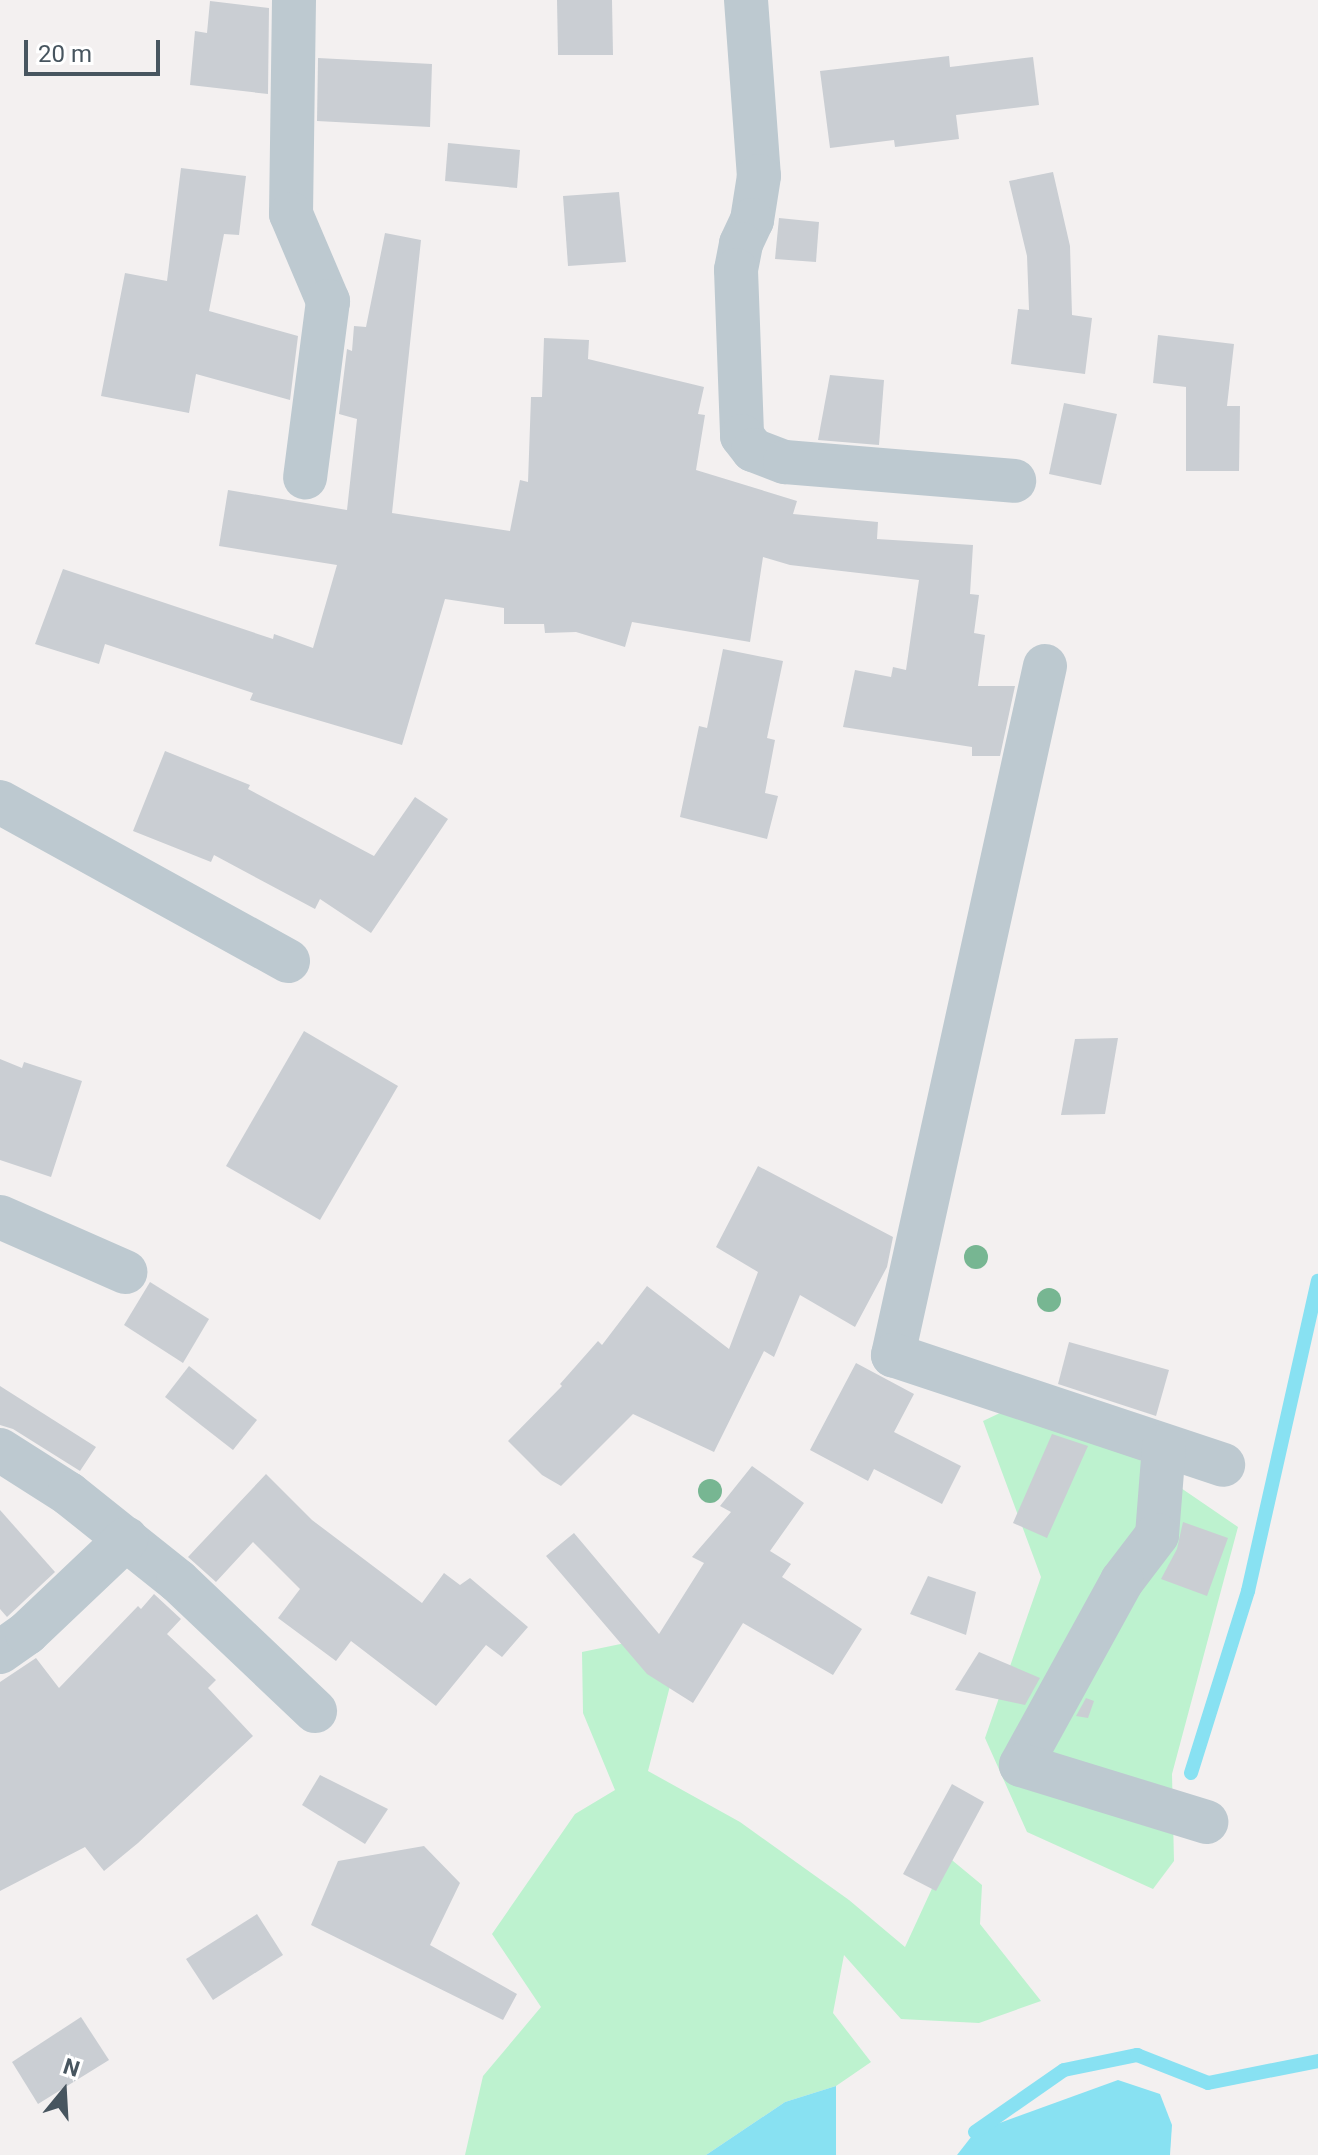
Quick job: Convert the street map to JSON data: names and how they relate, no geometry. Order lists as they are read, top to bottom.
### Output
{
  "scale_bar": "20 m",
  "north": "top"
}
